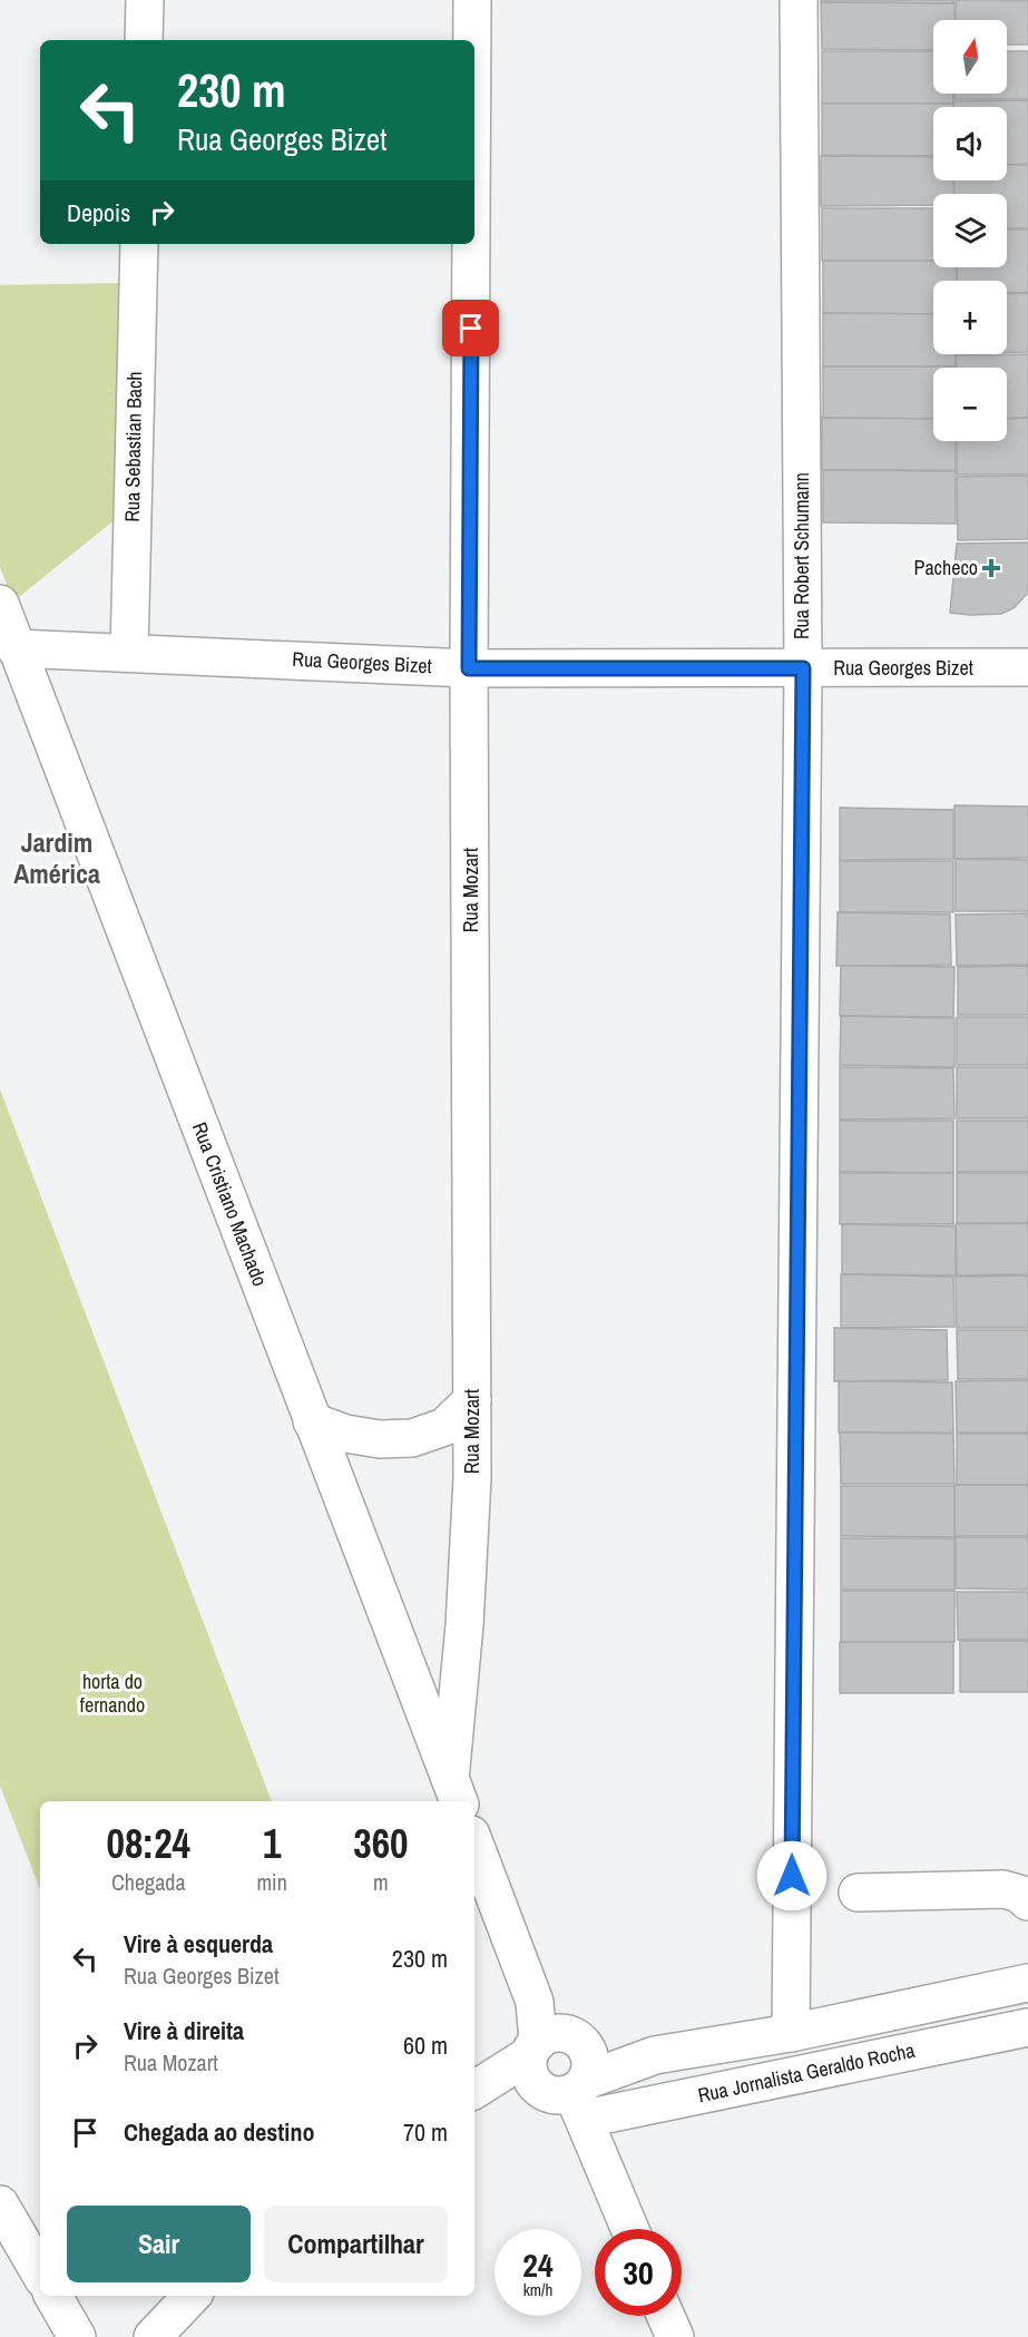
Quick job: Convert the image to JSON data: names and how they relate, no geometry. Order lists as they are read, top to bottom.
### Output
{
  "streets": {
    "street": [
      "Rua Sebastian Bach",
      "Rua Robert Schumann",
      "Rua Georges Bizet",
      "Rua Mozart",
      "Rua Cristiano Machado",
      "Rua Jornalista Geraldo Rocha"
    ]
  },
  "crossings": [
    ["Rua Sebastian Bach", "Rua Georges Bizet"],
    ["Rua Robert Schumann", "Rua Georges Bizet"],
    ["Rua Georges Bizet", "Rua Mozart"],
    ["Rua Georges Bizet", "Rua Cristiano Machado"],
    ["Rua Mozart", "Rua Cristiano Machado"]
  ],
  "districts": ["Jardim América"],
  "parks": ["horta do fernando"],
  "places": {
    "health": ["Pacheco"]
  },
  "north": "top",
  "page": {
    "map_buttons": ["+", "−"],
    "turn": ["230 m", "Rua Georges Bizet"],
    "then": "Depois",
    "eta": [
      "08:24",
      "Chegada",
      "1",
      "min",
      "360",
      "m"
    ],
    "list": [
      {
        "name": "Vire à esquerda",
        "note": "Rua Georges Bizet",
        "value": "230 m"
      },
      {
        "name": "Vire à direita",
        "note": "Rua Mozart",
        "value": "60 m"
      },
      {
        "name": "Chegada ao destino",
        "value": "70 m"
      }
    ],
    "buttons": ["Sair", "Compartilhar"],
    "speed": "24 km/h",
    "limit": "30"
  }
}
